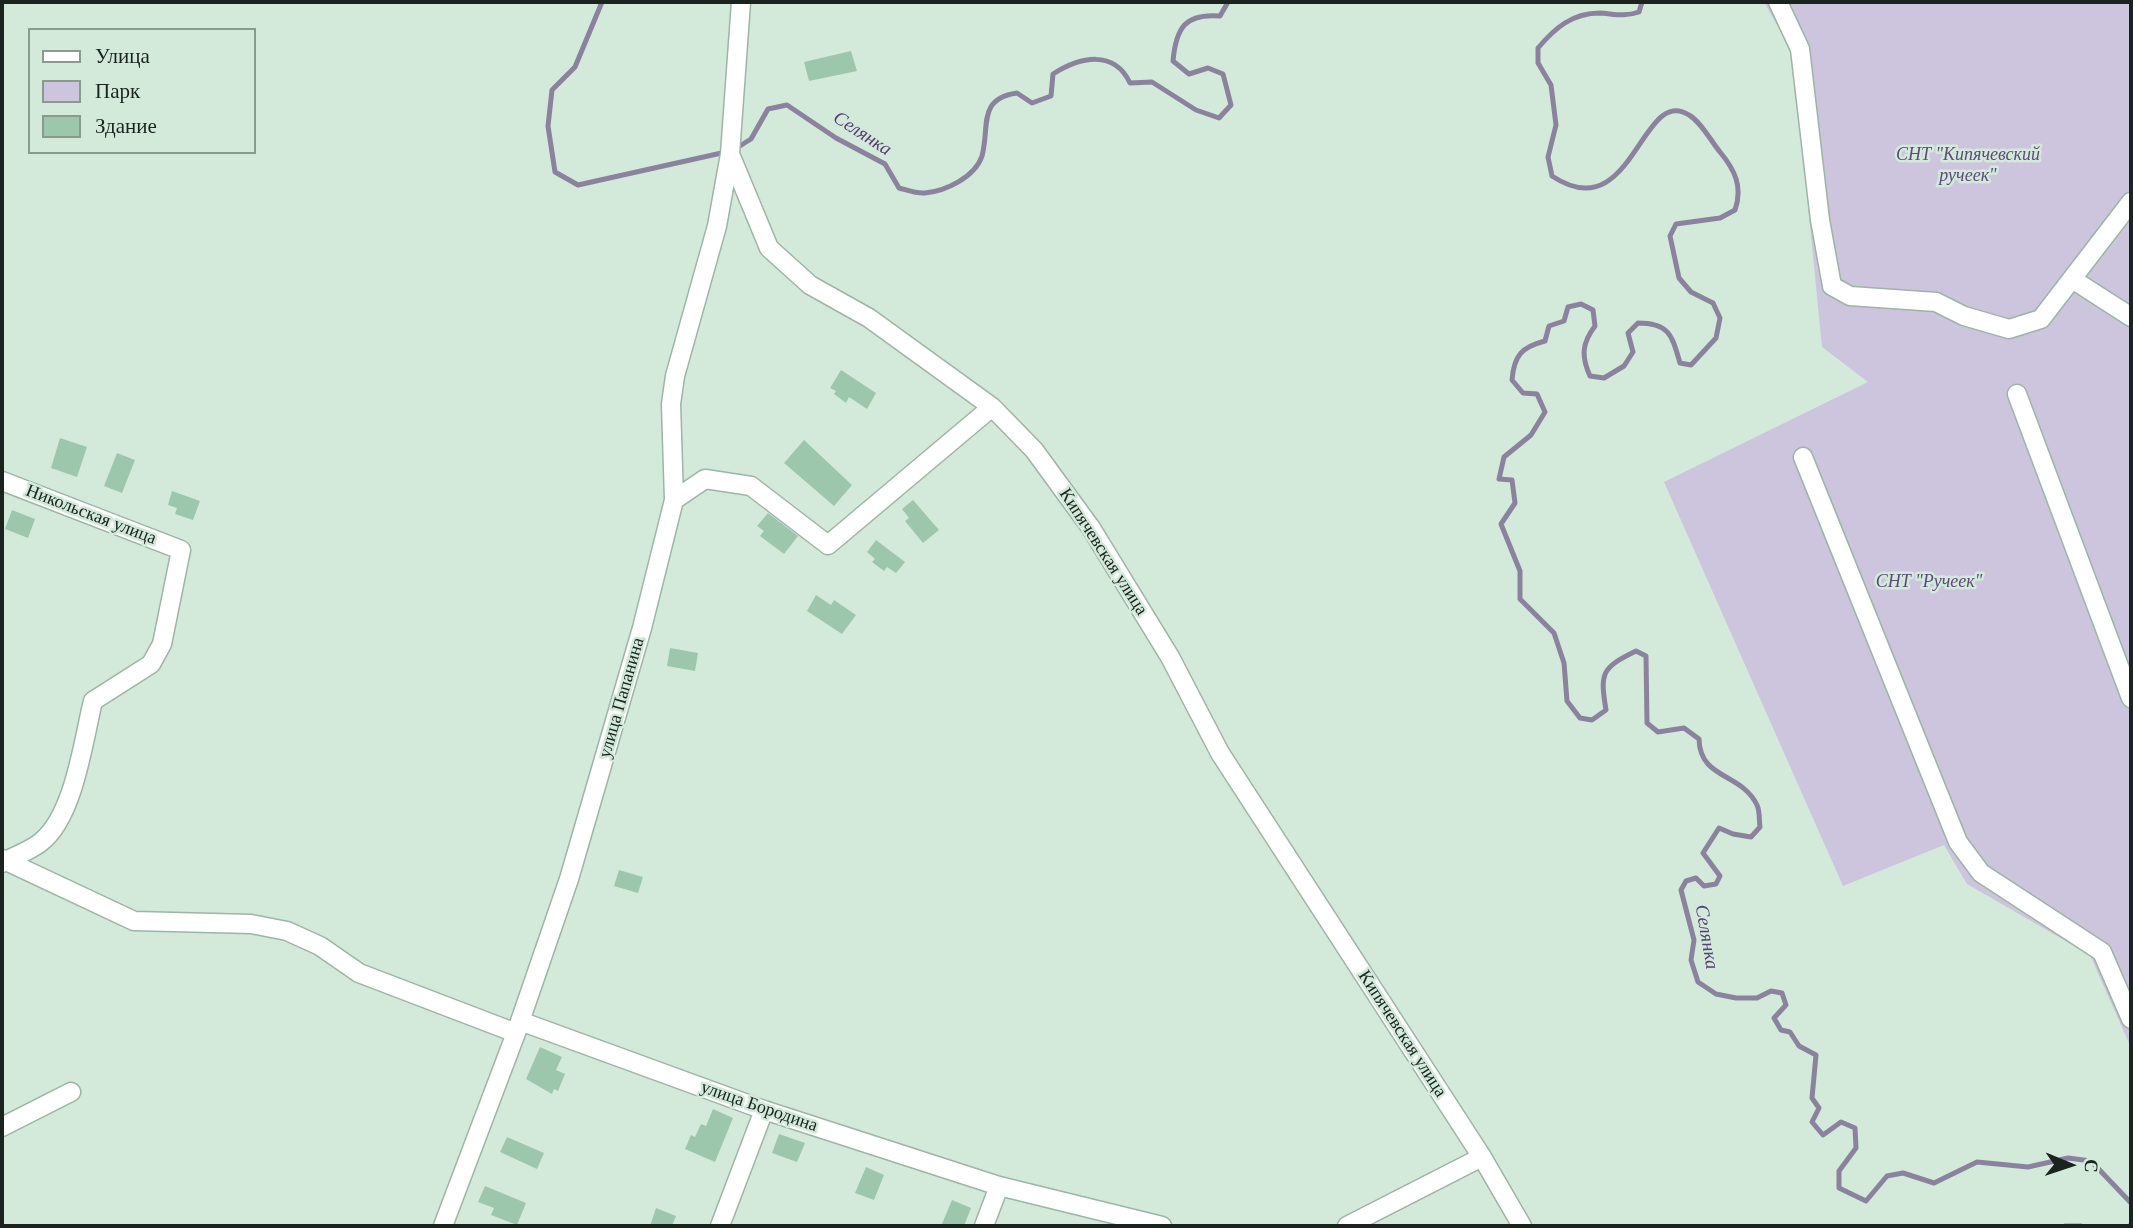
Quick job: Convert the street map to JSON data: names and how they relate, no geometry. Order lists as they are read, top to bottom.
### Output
{
  "streets": {
    "street": [
      "Никольская улица",
      "Кипячевская улица",
      "улица Папанина",
      "улица Бородина"
    ]
  },
  "crossings": [
    ["Никольская улица", "улица Бородина"],
    ["Кипячевская улица", "улица Папанина"],
    ["улица Папанина", "улица Бородина"]
  ],
  "water": ["Селянка"],
  "parks": ["СНТ \"Кипячевский ручеек\"", "СНТ \"Ручеек\""],
  "legend": ["Улица", "Парк", "Здание"],
  "north": "right"
}
